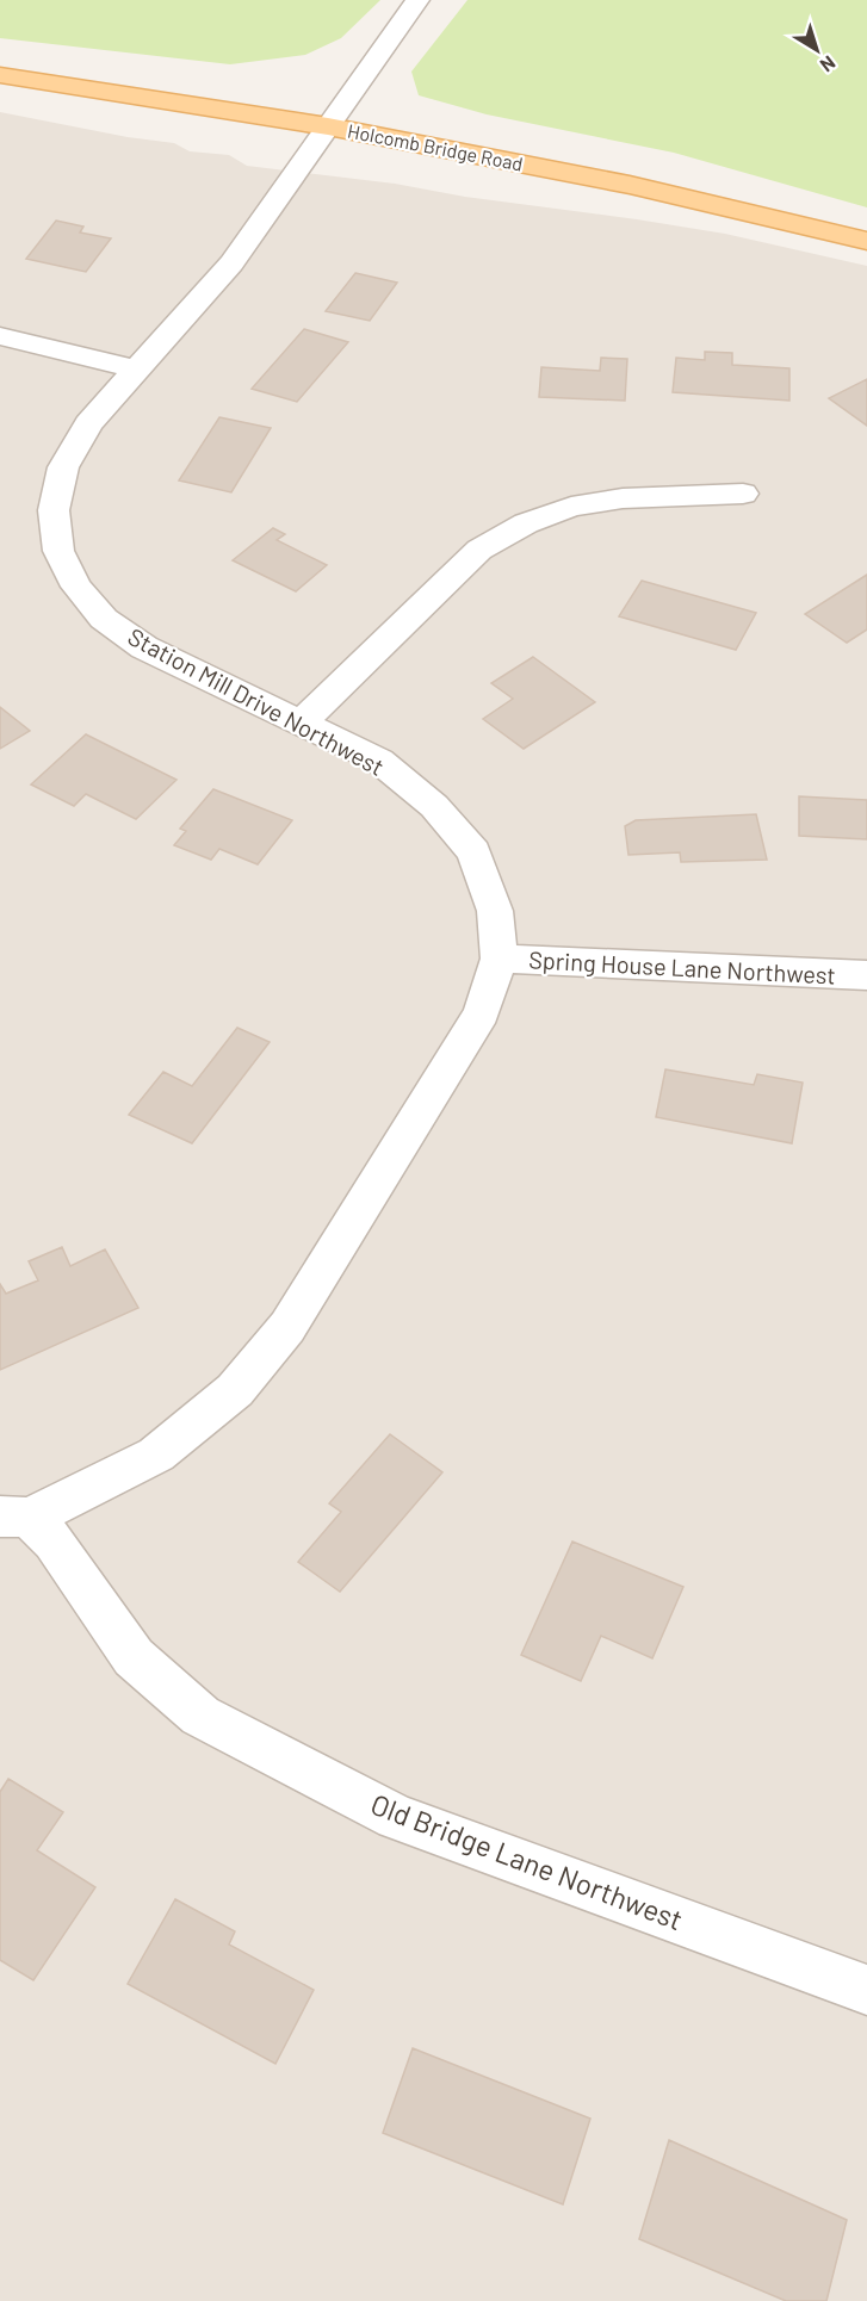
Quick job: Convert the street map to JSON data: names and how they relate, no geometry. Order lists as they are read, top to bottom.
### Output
{
  "streets": {
    "main road": ["Holcomb Bridge Road"],
    "street": ["Station Mill Drive Northwest", "Spring House Lane Northwest", "Old Bridge Lane Northwest"]
  },
  "crossings": [
    ["Holcomb Bridge Road", "Station Mill Drive Northwest"],
    ["Station Mill Drive Northwest", "Spring House Lane Northwest"],
    ["Station Mill Drive Northwest", "Old Bridge Lane Northwest"]
  ],
  "north": "bottom right"
}
